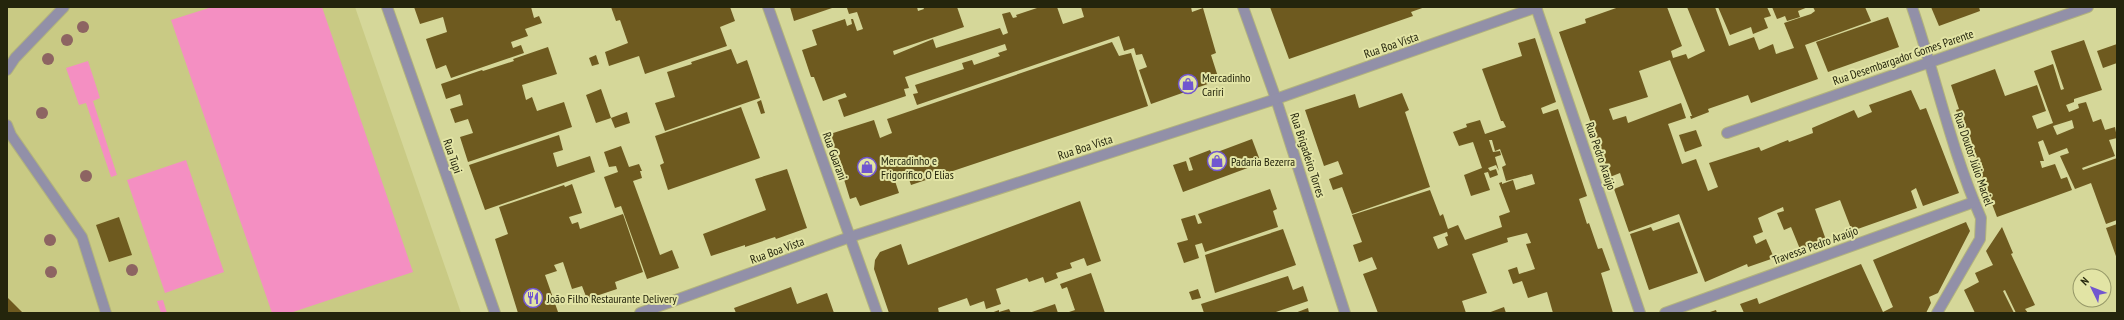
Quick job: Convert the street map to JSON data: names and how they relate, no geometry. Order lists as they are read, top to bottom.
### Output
{
  "streets": {
    "street": [
      "Rua Boa Vista",
      "Rua Desembargador Gomes Parente",
      "Rua Brigadeiro Torres",
      "Rua Tupi",
      "Rua Guarani",
      "Rua Pedro Araújo",
      "Rua Doutor Júlio Maciel",
      "Travessa Pedro Araújo"
    ]
  },
  "crossings": [
    ["Rua Boa Vista", "Rua Brigadeiro Torres"],
    ["Rua Boa Vista", "Rua Guarani"],
    ["Rua Boa Vista", "Rua Pedro Araújo"],
    ["Rua Desembargador Gomes Parente", "Rua Doutor Júlio Maciel"],
    ["Rua Doutor Júlio Maciel", "Travessa Pedro Araújo"]
  ],
  "places": {
    "shop": ["Mercadinho Cariri", "Padaria Bezerra", "Mercadinho e Frigorífico O Elias"],
    "restaurant": ["João Filho Restaurante Delivery"]
  },
  "north": "top left"
}
